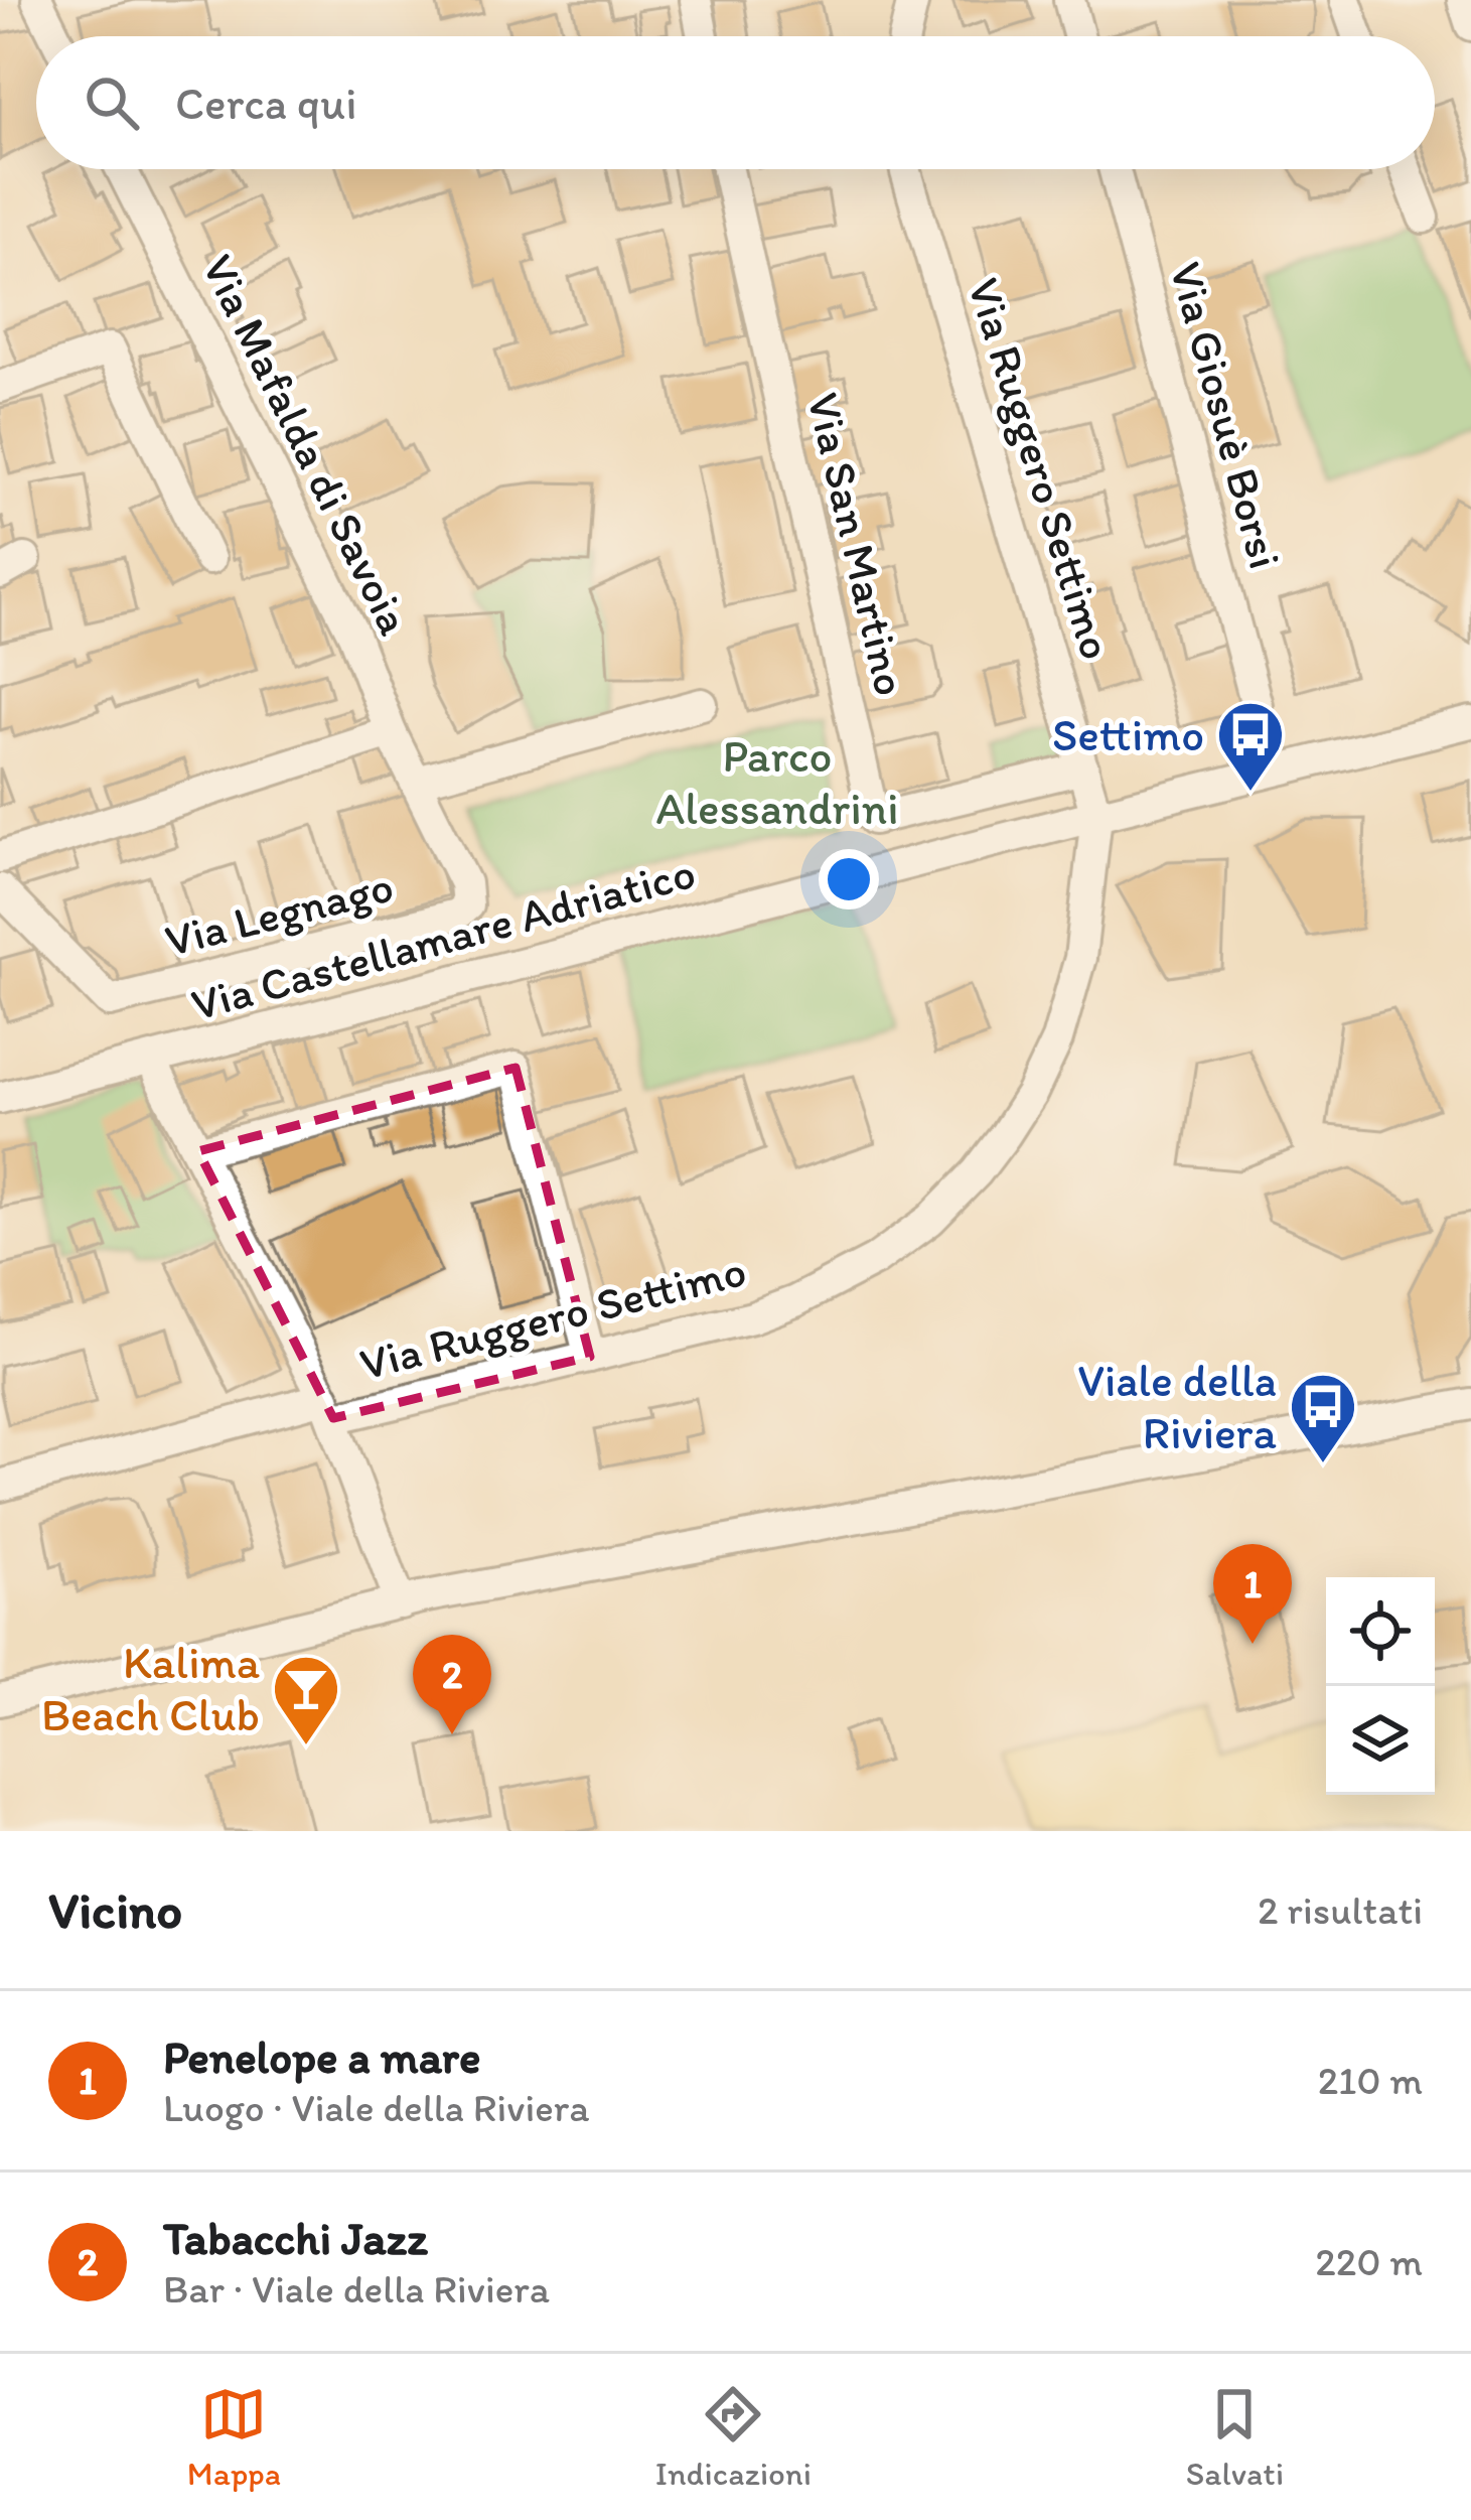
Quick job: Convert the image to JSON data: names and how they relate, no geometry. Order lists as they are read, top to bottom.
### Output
{
  "streets": {
    "street": [
      "Via Giosuè Borsi",
      "Via Mafalda di Savoia",
      "Via Ruggero Settimo",
      "Via San Martino",
      "Via Legnago",
      "Via Castellamare Adriatico"
    ]
  },
  "crossings": [
    ["Via Mafalda di Savoia", "Via Legnago"],
    ["Via Ruggero Settimo", "Via San Martino"],
    ["Via Ruggero Settimo", "Via Castellamare Adriatico"]
  ],
  "parks": ["Parco Alessandrini"],
  "places": {
    "bus stop": ["Settimo", "Viale della Riviera"],
    "bar": ["Kalima Beach Club"]
  },
  "page": {
    "search": "Cerca qui",
    "pins": ["1", "2"],
    "heading": ["Vicino", "2 risultati"],
    "list": [
      {
        "mark": "1",
        "name": "Penelope a mare",
        "note": "Luogo · Viale della Riviera",
        "value": "210 m"
      },
      {
        "mark": "2",
        "name": "Tabacchi Jazz",
        "note": "Bar · Viale della Riviera",
        "value": "220 m"
      }
    ],
    "nav": ["Mappa", "Indicazioni", "Salvati"]
  }
}
